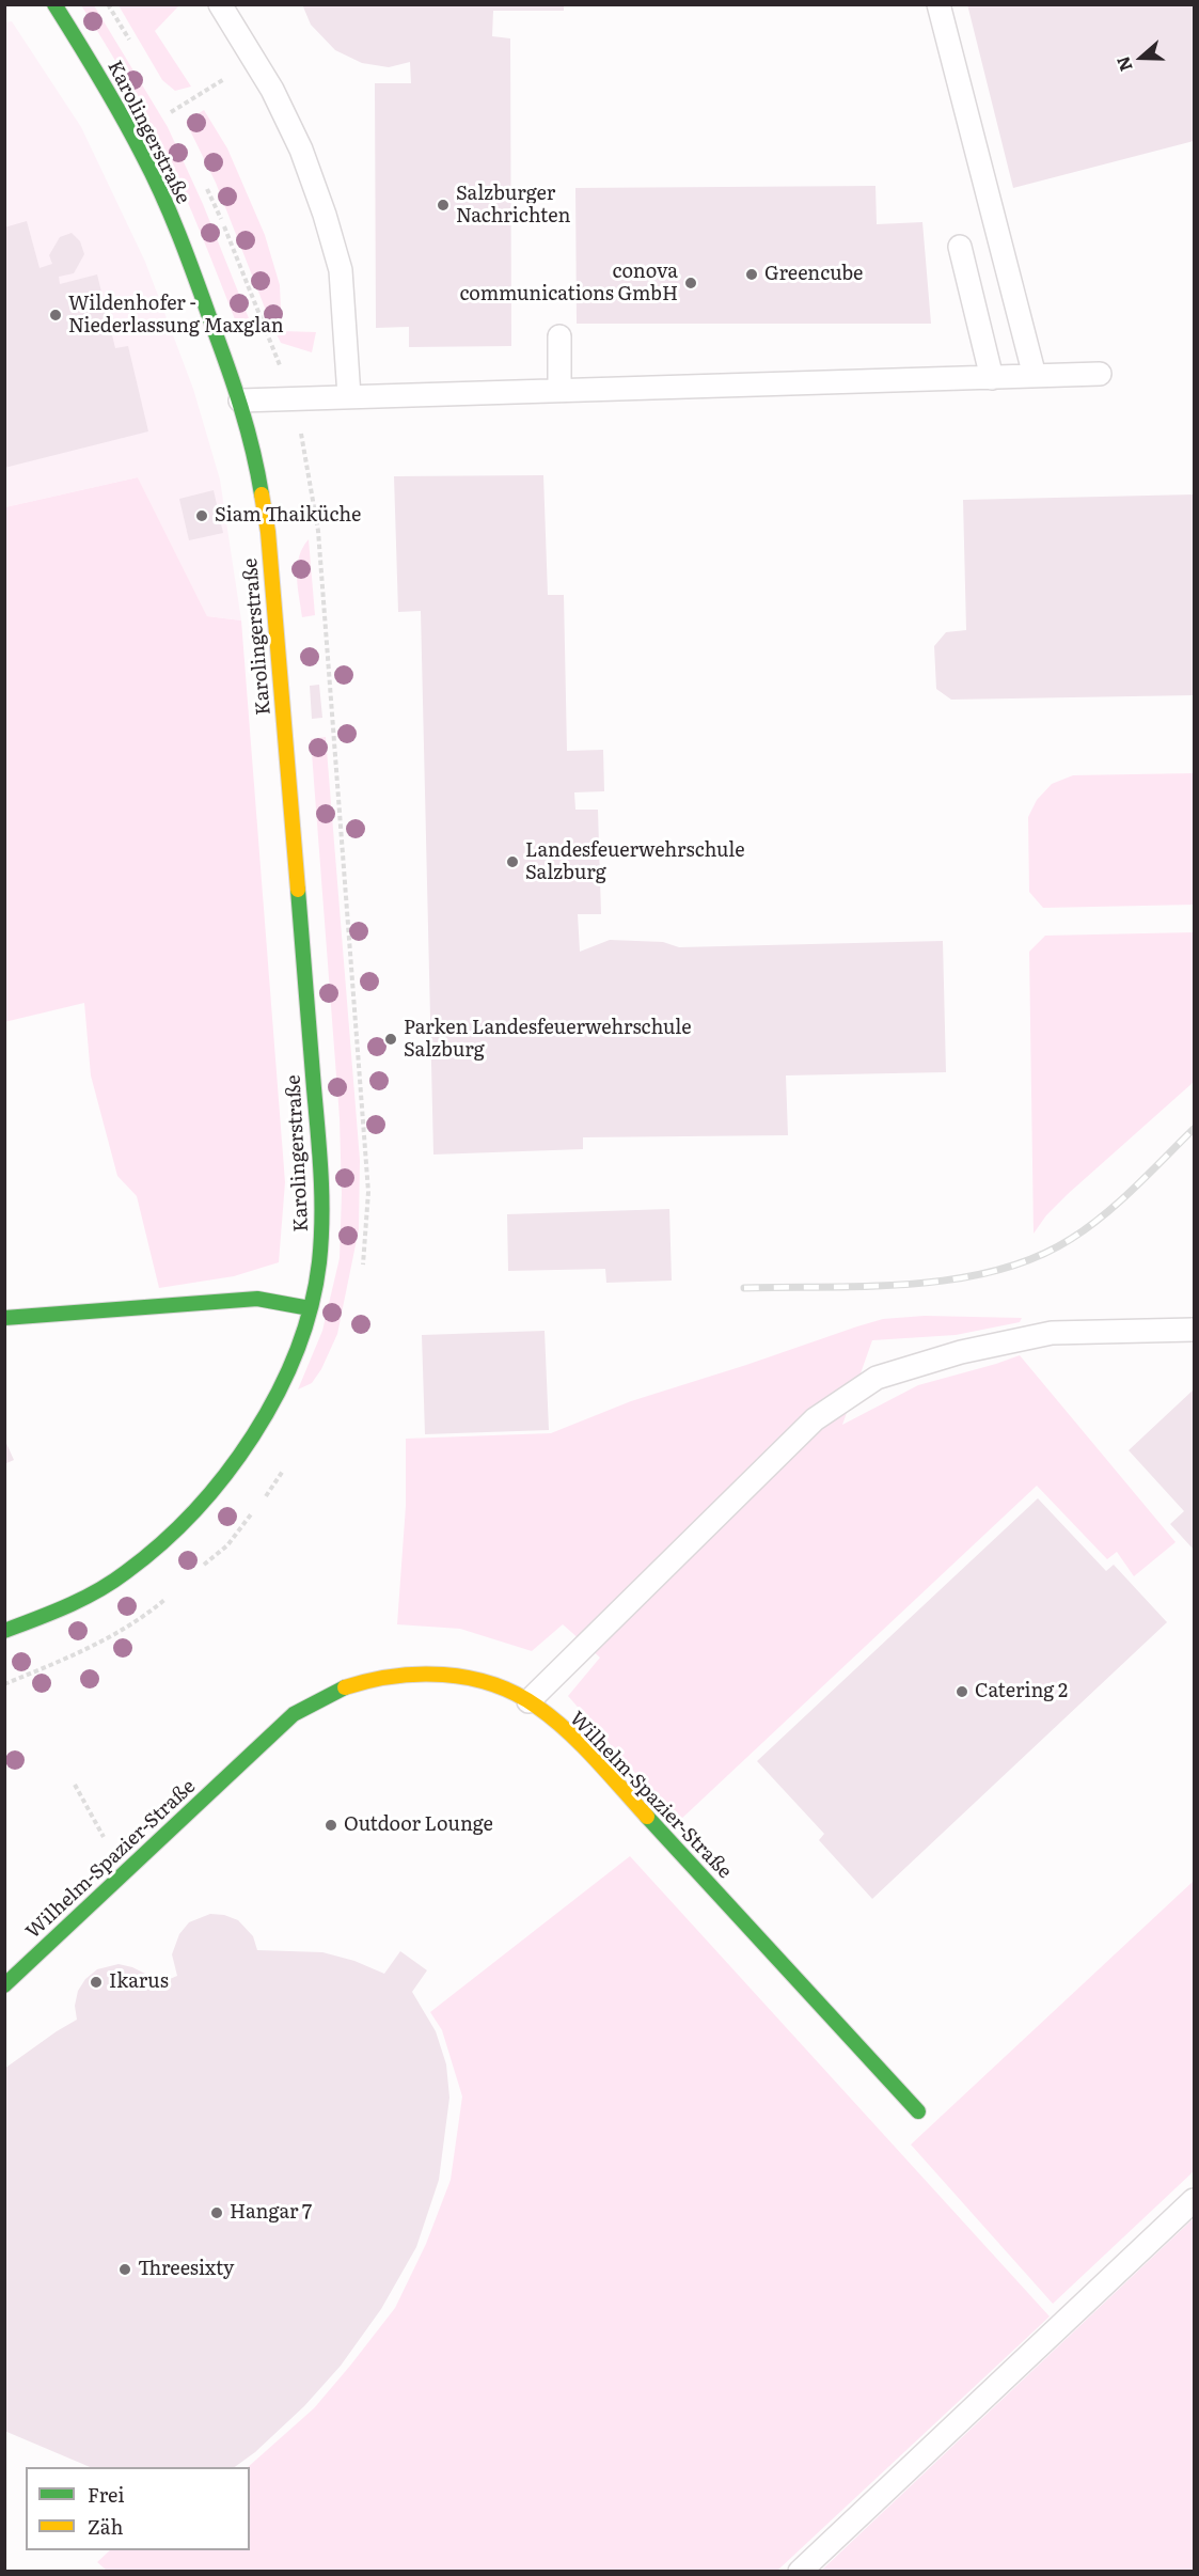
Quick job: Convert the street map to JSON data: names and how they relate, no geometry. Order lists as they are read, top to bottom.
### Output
{
  "streets": {
    "street": ["Karolingerstraße", "Wilhelm-Spazier-Straße"]
  },
  "places": [
    "Salzburger Nachrichten",
    "Greencube",
    "conova communications GmbH",
    "Wildenhofer - Niederlassung Maxglan",
    "Siam Thaiküche",
    "Landesfeuerwehrschule Salzburg",
    "Parken Landesfeuerwehrschule Salzburg",
    "Catering 2",
    "Outdoor Lounge",
    "Ikarus",
    "Hangar 7",
    "Threesixty"
  ],
  "legend": ["Frei", "Zäh"],
  "north": "left"
}
